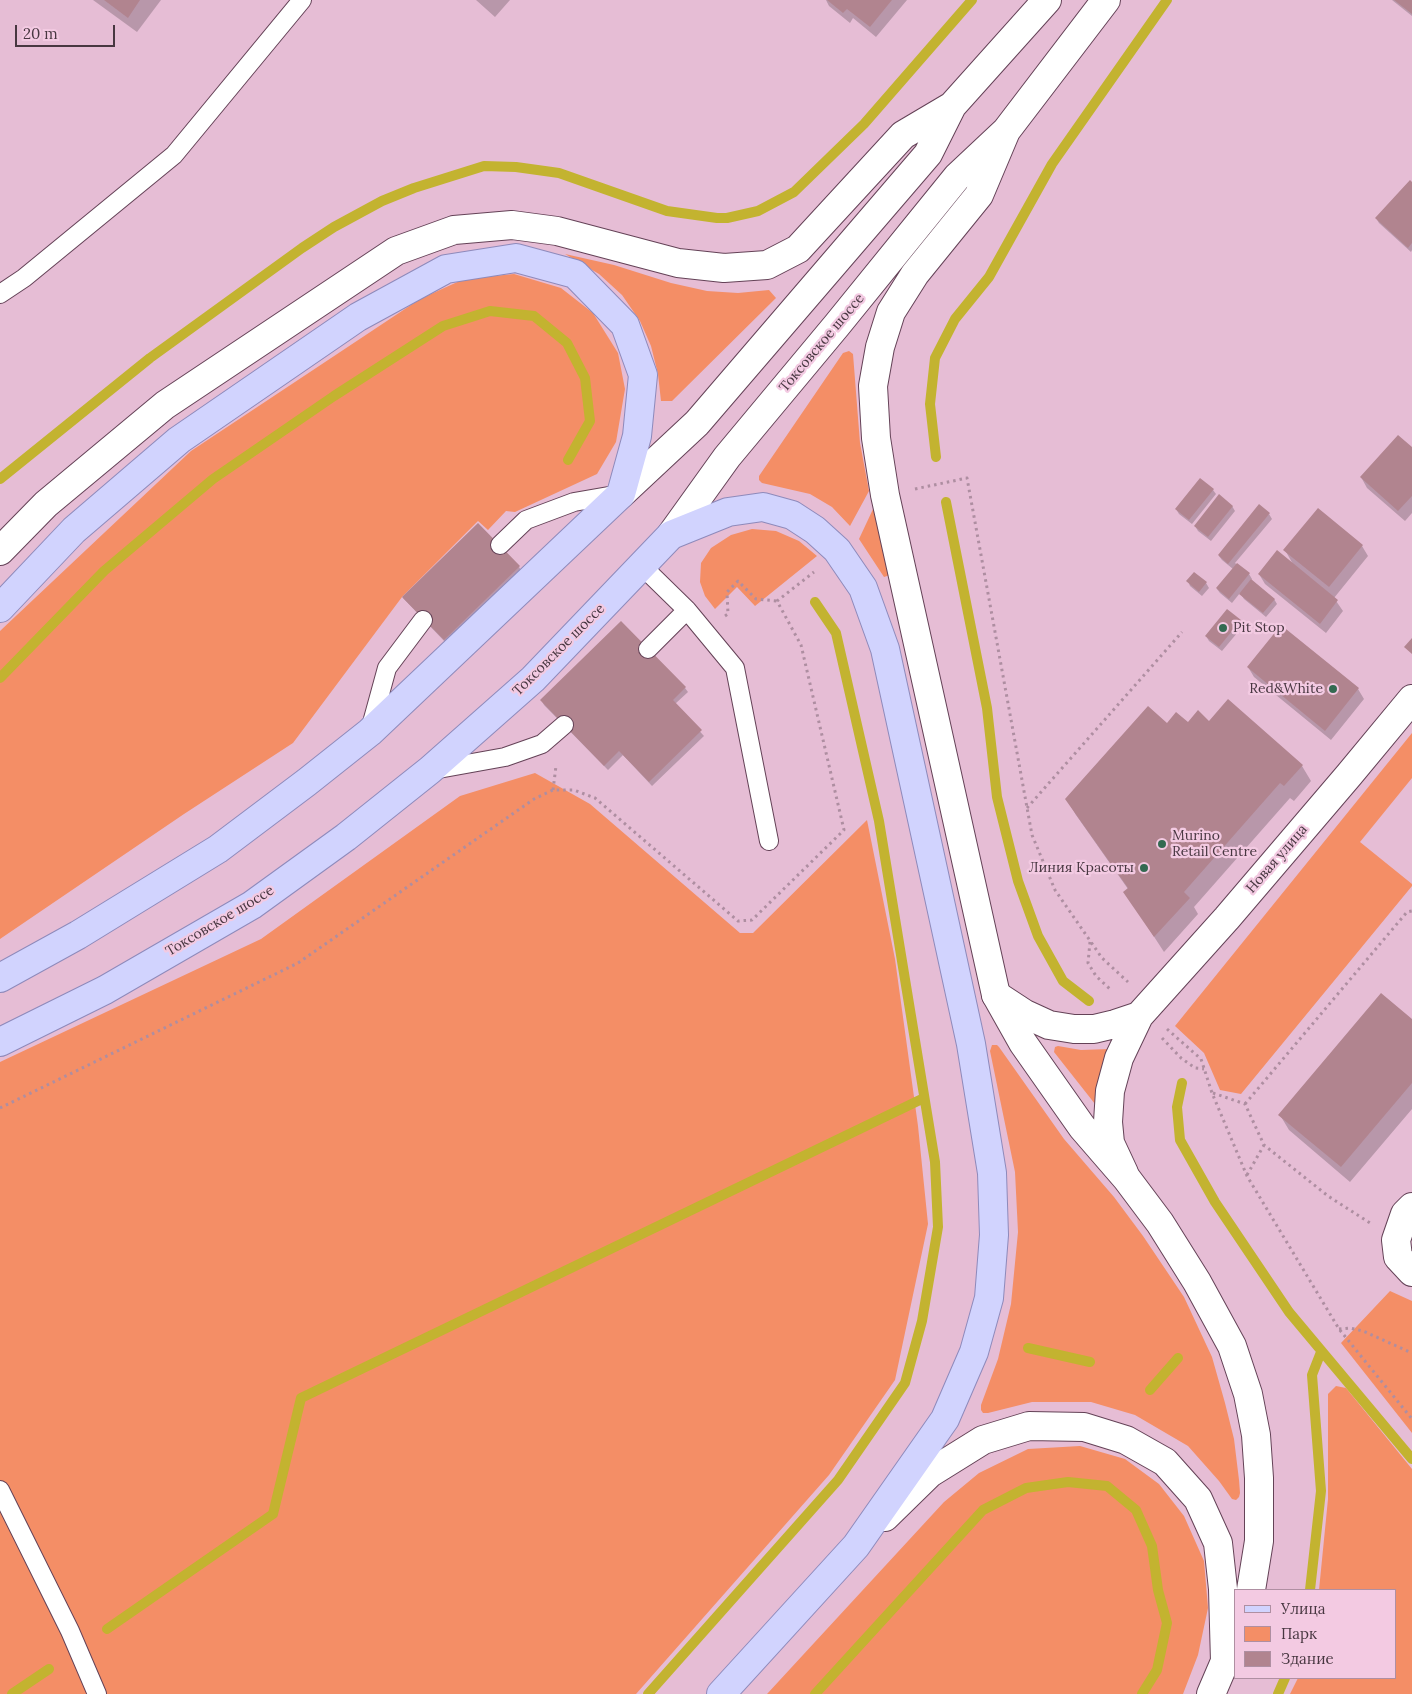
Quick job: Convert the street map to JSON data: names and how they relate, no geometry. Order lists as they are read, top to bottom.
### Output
{
  "streets": {
    "main road": ["Токсовское шоссе", "Новая улица"]
  },
  "places": [
    "Pit Stop",
    "Red&White",
    "Murino Retail Centre",
    "Линия Красоты"
  ],
  "legend": ["Улица", "Парк", "Здание"],
  "scale_bar": "20 m"
}
